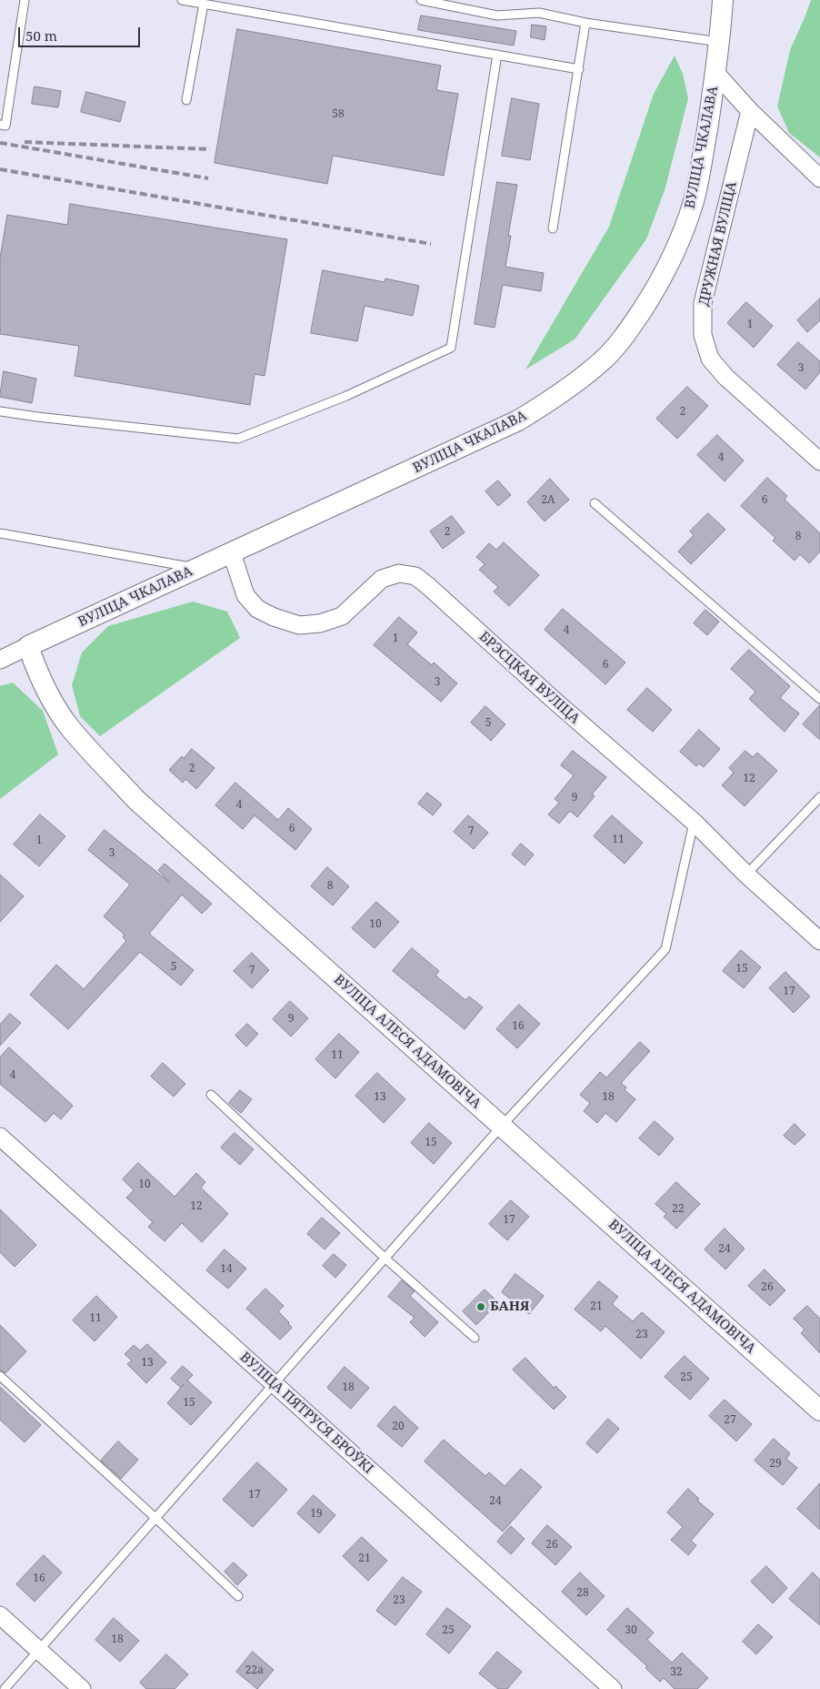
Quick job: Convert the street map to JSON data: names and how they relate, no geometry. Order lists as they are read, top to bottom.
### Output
{
  "streets": {
    "street": [
      "ВУЛІЦА ЧКАЛАВА",
      "ДРУЖНАЯ ВУЛІЦА",
      "БРЭСЦКАЯ ВУЛІЦА",
      "ВУЛІЦА АЛЕСЯ АДАМОВІЧА",
      "ВУЛІЦА ПЯТРУСЯ БРОЎКІ"
    ]
  },
  "crossings": [
    ["ВУЛІЦА ЧКАЛАВА", "БРЭСЦКАЯ ВУЛІЦА"],
    ["ВУЛІЦА ЧКАЛАВА", "ВУЛІЦА АЛЕСЯ АДАМОВІЧА"]
  ],
  "places": ["БАНЯ"],
  "house_numbers": [
    "58",
    "1",
    "3",
    "2",
    "4",
    "2А",
    "6",
    "2",
    "8",
    "4",
    "1",
    "6",
    "3",
    "5",
    "2",
    "12",
    "9",
    "4",
    "6",
    "7",
    "11",
    "1",
    "3",
    "8",
    "10",
    "5",
    "15",
    "7",
    "17",
    "9",
    "16",
    "11",
    "4",
    "13",
    "18",
    "15",
    "10",
    "12",
    "22",
    "17",
    "24",
    "14",
    "26",
    "21",
    "11",
    "23",
    "13",
    "25",
    "18",
    "15",
    "27",
    "20",
    "29",
    "17",
    "24",
    "19",
    "26",
    "21",
    "16",
    "28",
    "23",
    "25",
    "30",
    "18",
    "22а",
    "32"
  ],
  "scale_bar": "50 m"
}
